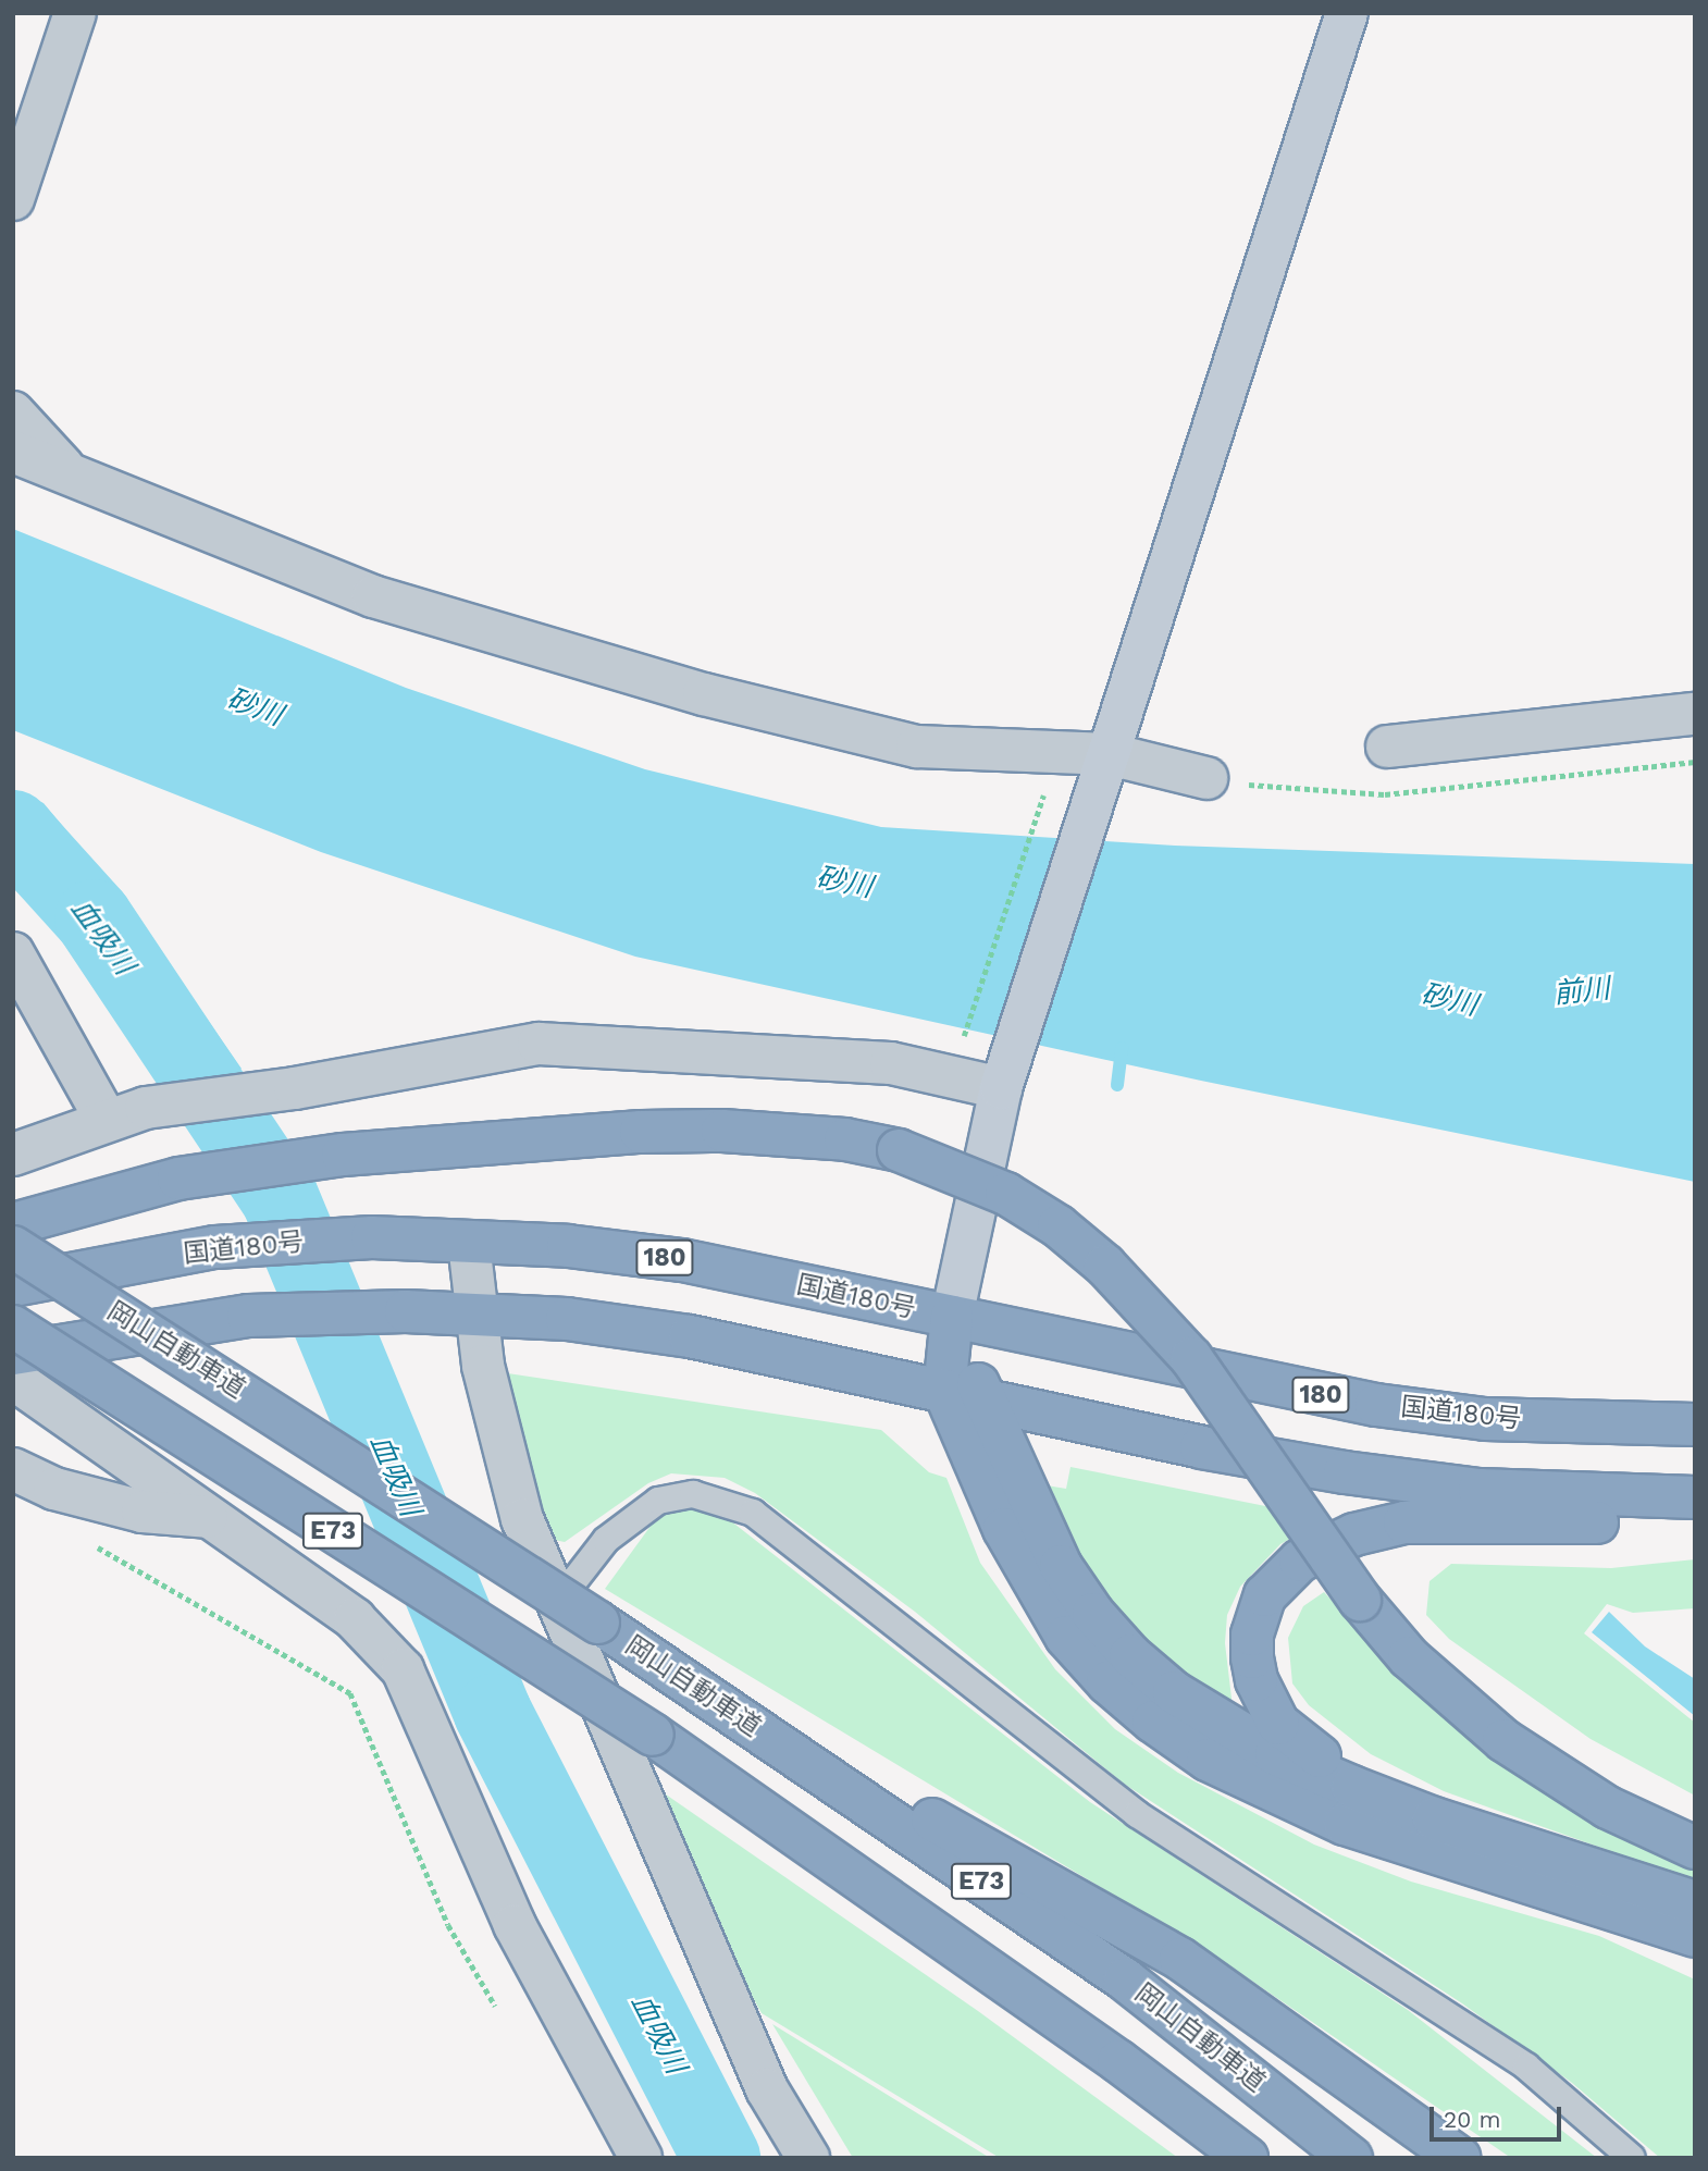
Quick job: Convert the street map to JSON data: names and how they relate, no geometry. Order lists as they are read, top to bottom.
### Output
{
  "streets": {
    "highway": [
      "国道180号",
      "180",
      "岡山自動車道",
      "E73"
    ]
  },
  "water": ["砂川", "血吸川", "前川"],
  "scale_bar": "20 m"
}
